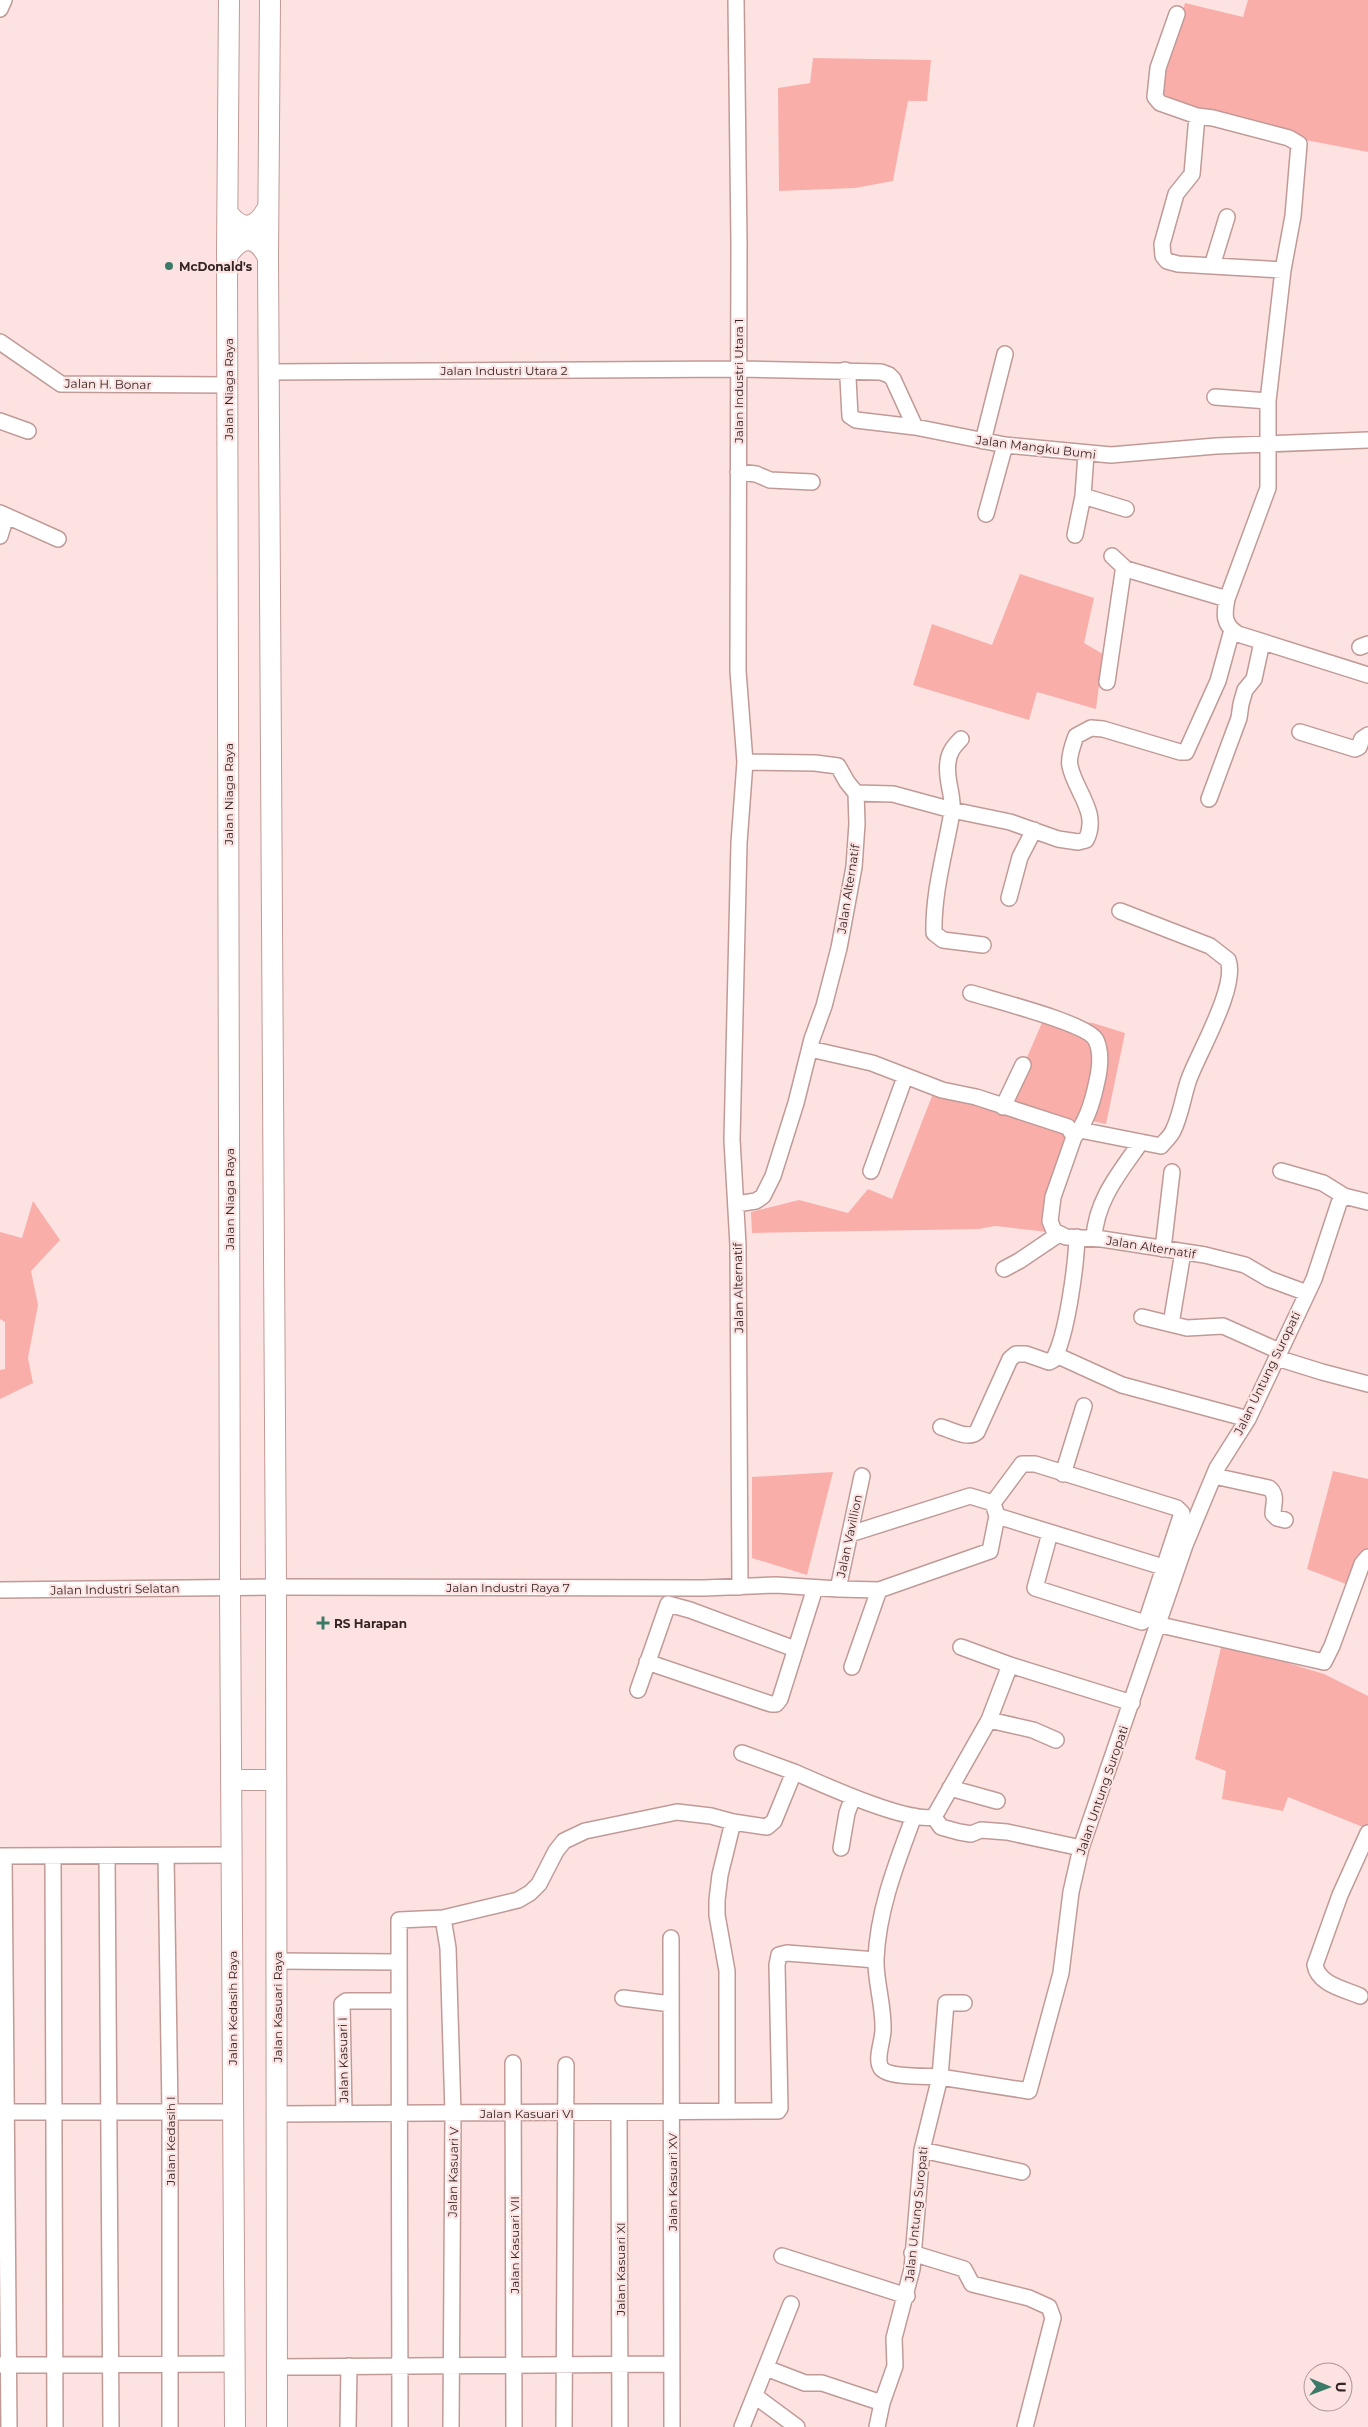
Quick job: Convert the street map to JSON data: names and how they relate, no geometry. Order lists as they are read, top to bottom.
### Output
{
  "streets": {
    "main road": ["Jalan Niaga Raya", "Jalan Kasuari Raya", "Jalan Kedasih Raya"],
    "street": [
      "Jalan Industri Utara 2",
      "Jalan Industri Utara 1",
      "Jalan H. Bonar",
      "Jalan Mangku Bumi",
      "Jalan Alternatif",
      "Jalan Untung Suropati",
      "Jalan Vavillion",
      "Jalan Industri Raya 7",
      "Jalan Industri Selatan",
      "Jalan Kasuari I",
      "Jalan Kasuari VI",
      "Jalan Kedasih I",
      "Jalan Kasuari V",
      "Jalan Kasuari XV",
      "Jalan Kasuari VII",
      "Jalan Kasuari XI"
    ]
  },
  "crossings": [
    ["Jalan Industri Utara 2", "Jalan Industri Utara 1"],
    ["Jalan Industri Utara 1", "Jalan Alternatif"],
    ["Jalan H. Bonar", "Jalan Niaga Raya"],
    ["Jalan Niaga Raya", "Jalan Industri Raya 7"],
    ["Jalan Niaga Raya", "Jalan Industri Selatan"],
    ["Jalan Niaga Raya", "Jalan Kedasih Raya"],
    ["Jalan Alternatif", "Jalan Untung Suropati"],
    ["Jalan Alternatif", "Jalan Vavillion"],
    ["Jalan Alternatif", "Jalan Industri Raya 7"],
    ["Jalan Vavillion", "Jalan Industri Raya 7"],
    ["Jalan Industri Raya 7", "Jalan Industri Selatan"],
    ["Jalan Industri Raya 7", "Jalan Kasuari Raya"],
    ["Jalan Industri Raya 7", "Jalan Kedasih Raya"],
    ["Jalan Industri Selatan", "Jalan Kedasih Raya"],
    ["Jalan Kasuari Raya", "Jalan Kasuari VI"],
    ["Jalan Kasuari I", "Jalan Kasuari VI"],
    ["Jalan Kasuari VI", "Jalan Kasuari V"],
    ["Jalan Kasuari VI", "Jalan Kasuari XV"],
    ["Jalan Kasuari VI", "Jalan Kasuari VII"],
    ["Jalan Kasuari VI", "Jalan Kasuari XI"]
  ],
  "places": {
    "other": ["McDonald's"],
    "health": ["RS Harapan"]
  },
  "north": "right"
}
